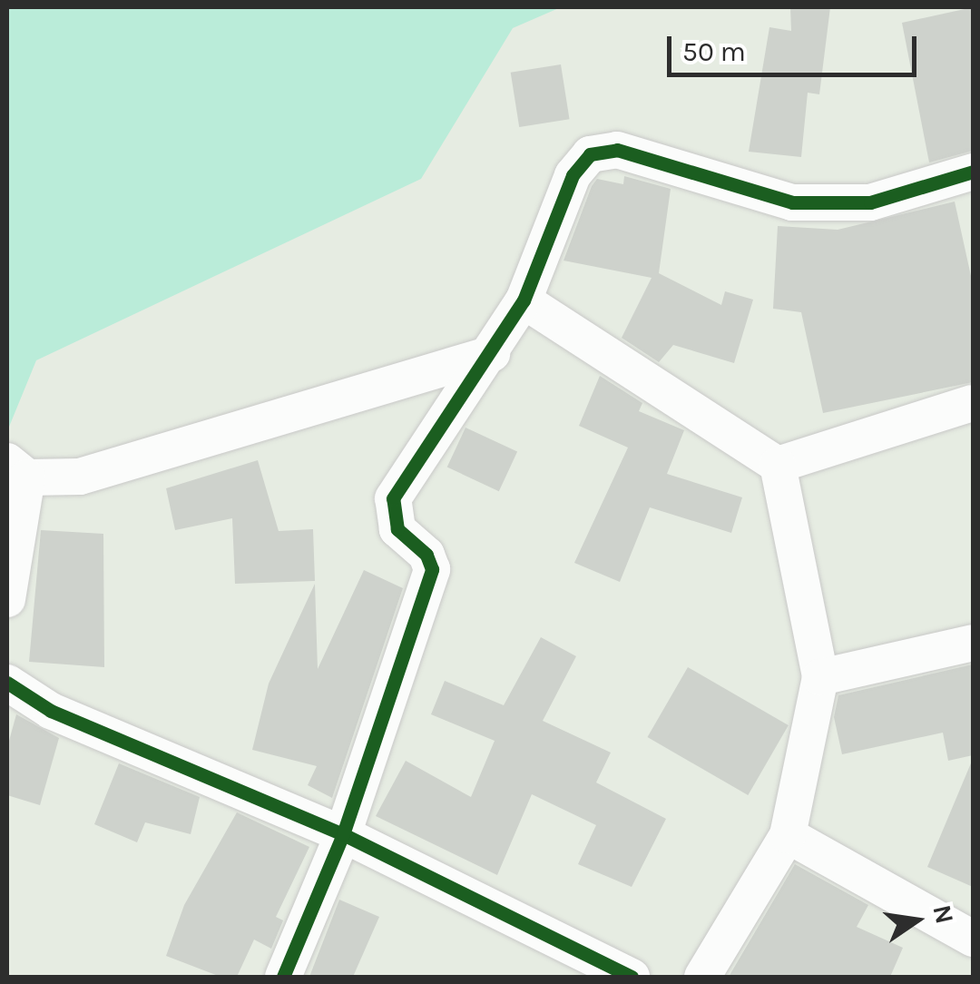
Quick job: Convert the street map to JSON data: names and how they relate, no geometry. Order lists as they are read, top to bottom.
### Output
{
  "scale_bar": "50 m",
  "north": "right"
}
